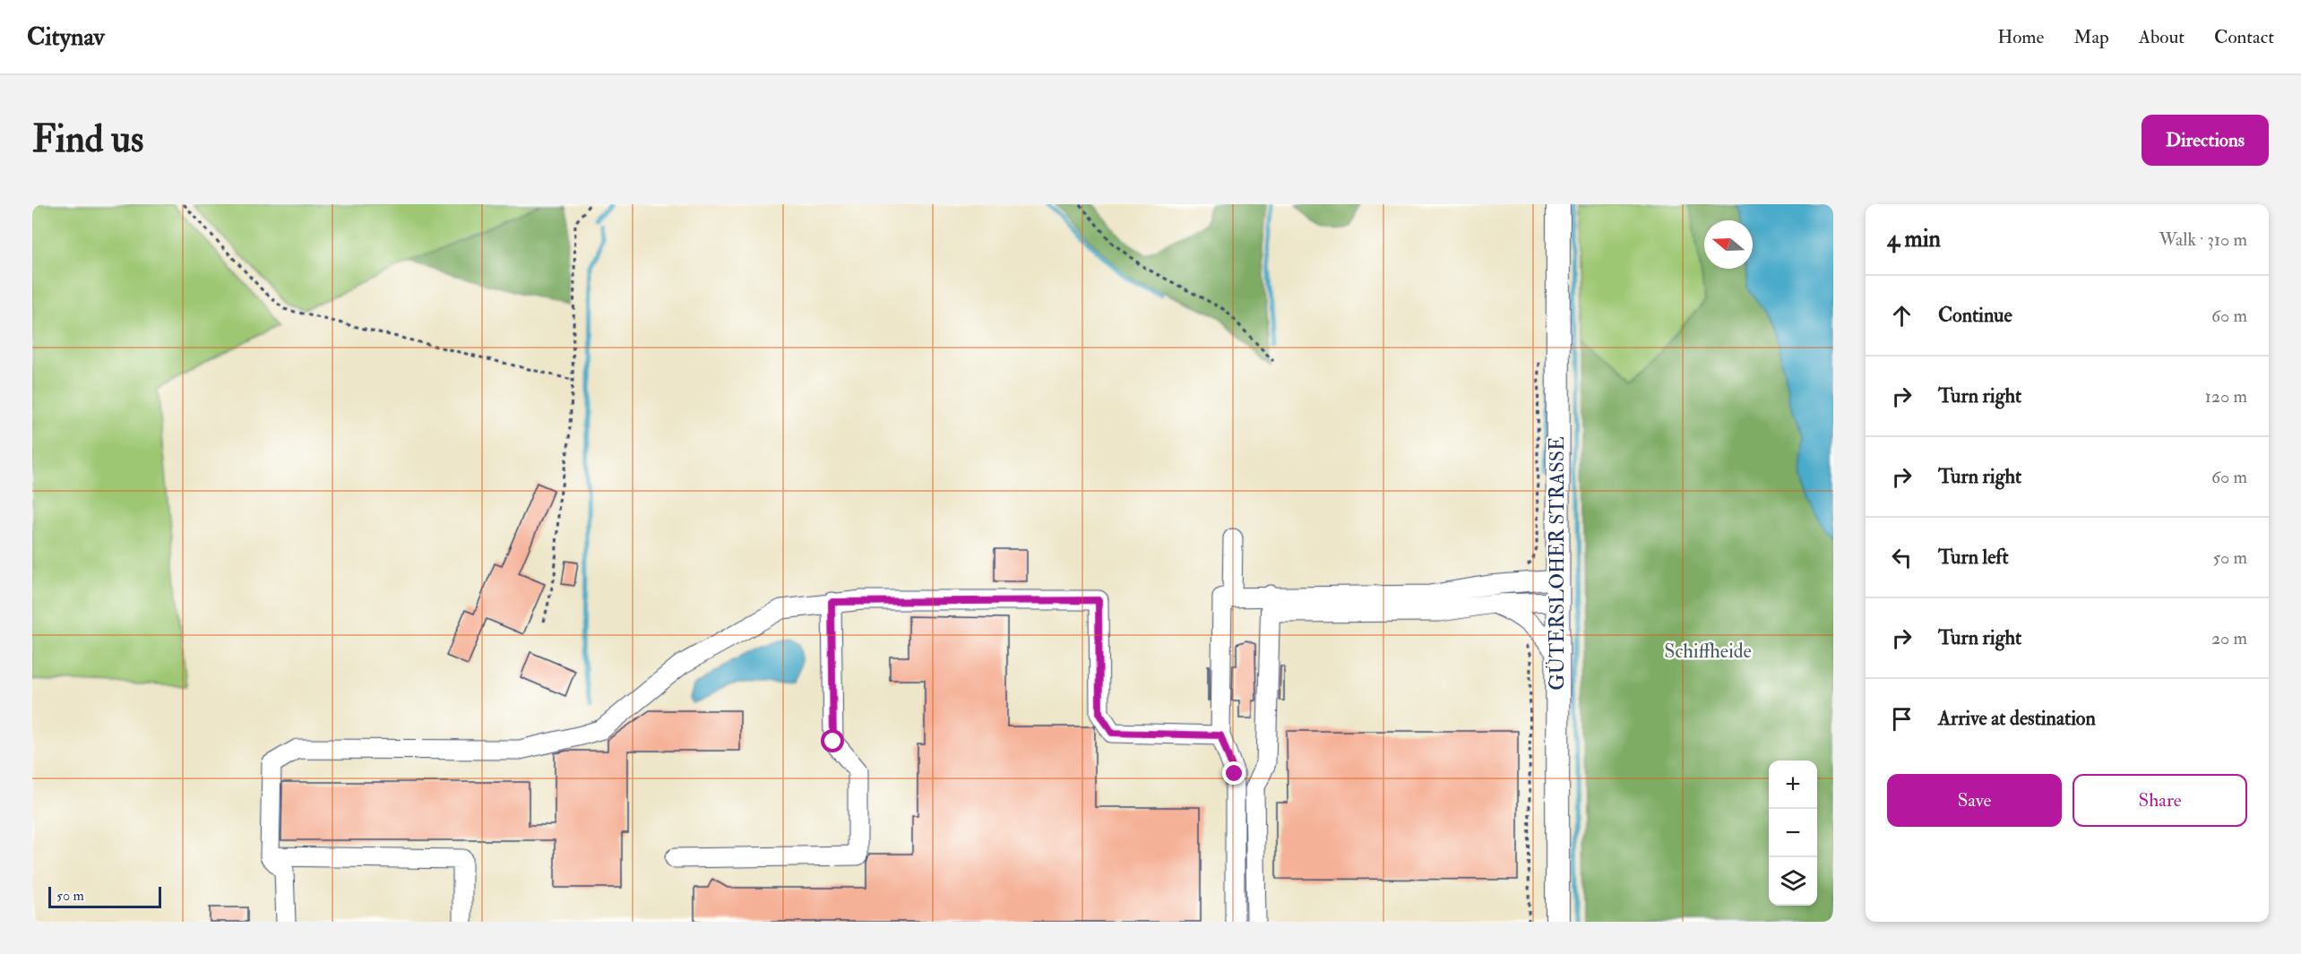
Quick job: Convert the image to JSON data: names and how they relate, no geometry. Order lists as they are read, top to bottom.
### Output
{
  "streets": {
    "main road": ["GÜTERSLOHER STRASSE"]
  },
  "parks": ["Schiffheide"],
  "scale_bar": "50 m",
  "north": "left",
  "page": {
    "header": "Citynav",
    "nav": [
      "Home",
      "Map",
      "About",
      "Contact"
    ],
    "buttons": [
      "Directions",
      ["Save", "Share"]
    ],
    "title": "Find us",
    "heading": ["4 min", "Walk · 310 m"],
    "list": [
      ["Continue", "60 m"],
      ["Turn right", "120 m"],
      ["Turn right", "60 m"],
      ["Turn left", "50 m"],
      ["Turn right", "20 m"],
      "Arrive at destination"
    ],
    "map_buttons": ["+", "−"],
    "scale": "50 m"
  }
}
